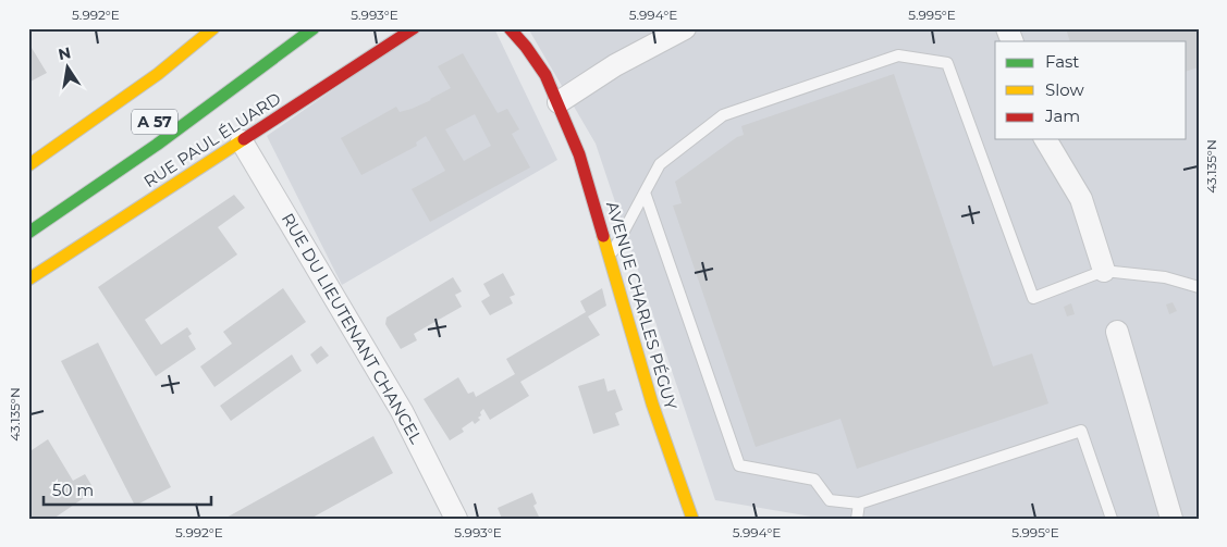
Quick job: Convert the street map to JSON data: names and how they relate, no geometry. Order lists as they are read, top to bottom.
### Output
{
  "streets": {
    "main road": ["A 57", "RUE PAUL ÉLUARD", "AVENUE CHARLES PÉGUY"],
    "street": ["RUE DU LIEUTENANT CHANCEL"]
  },
  "crossings": [
    ["RUE PAUL ÉLUARD", "RUE DU LIEUTENANT CHANCEL"]
  ],
  "legend": ["Fast", "Slow", "Jam"],
  "scale_bar": "50 m",
  "north": "top",
  "coordinates": [
    "5.992°E",
    "5.993°E",
    "5.994°E",
    "5.995°E",
    "43.135°N"
  ]
}
